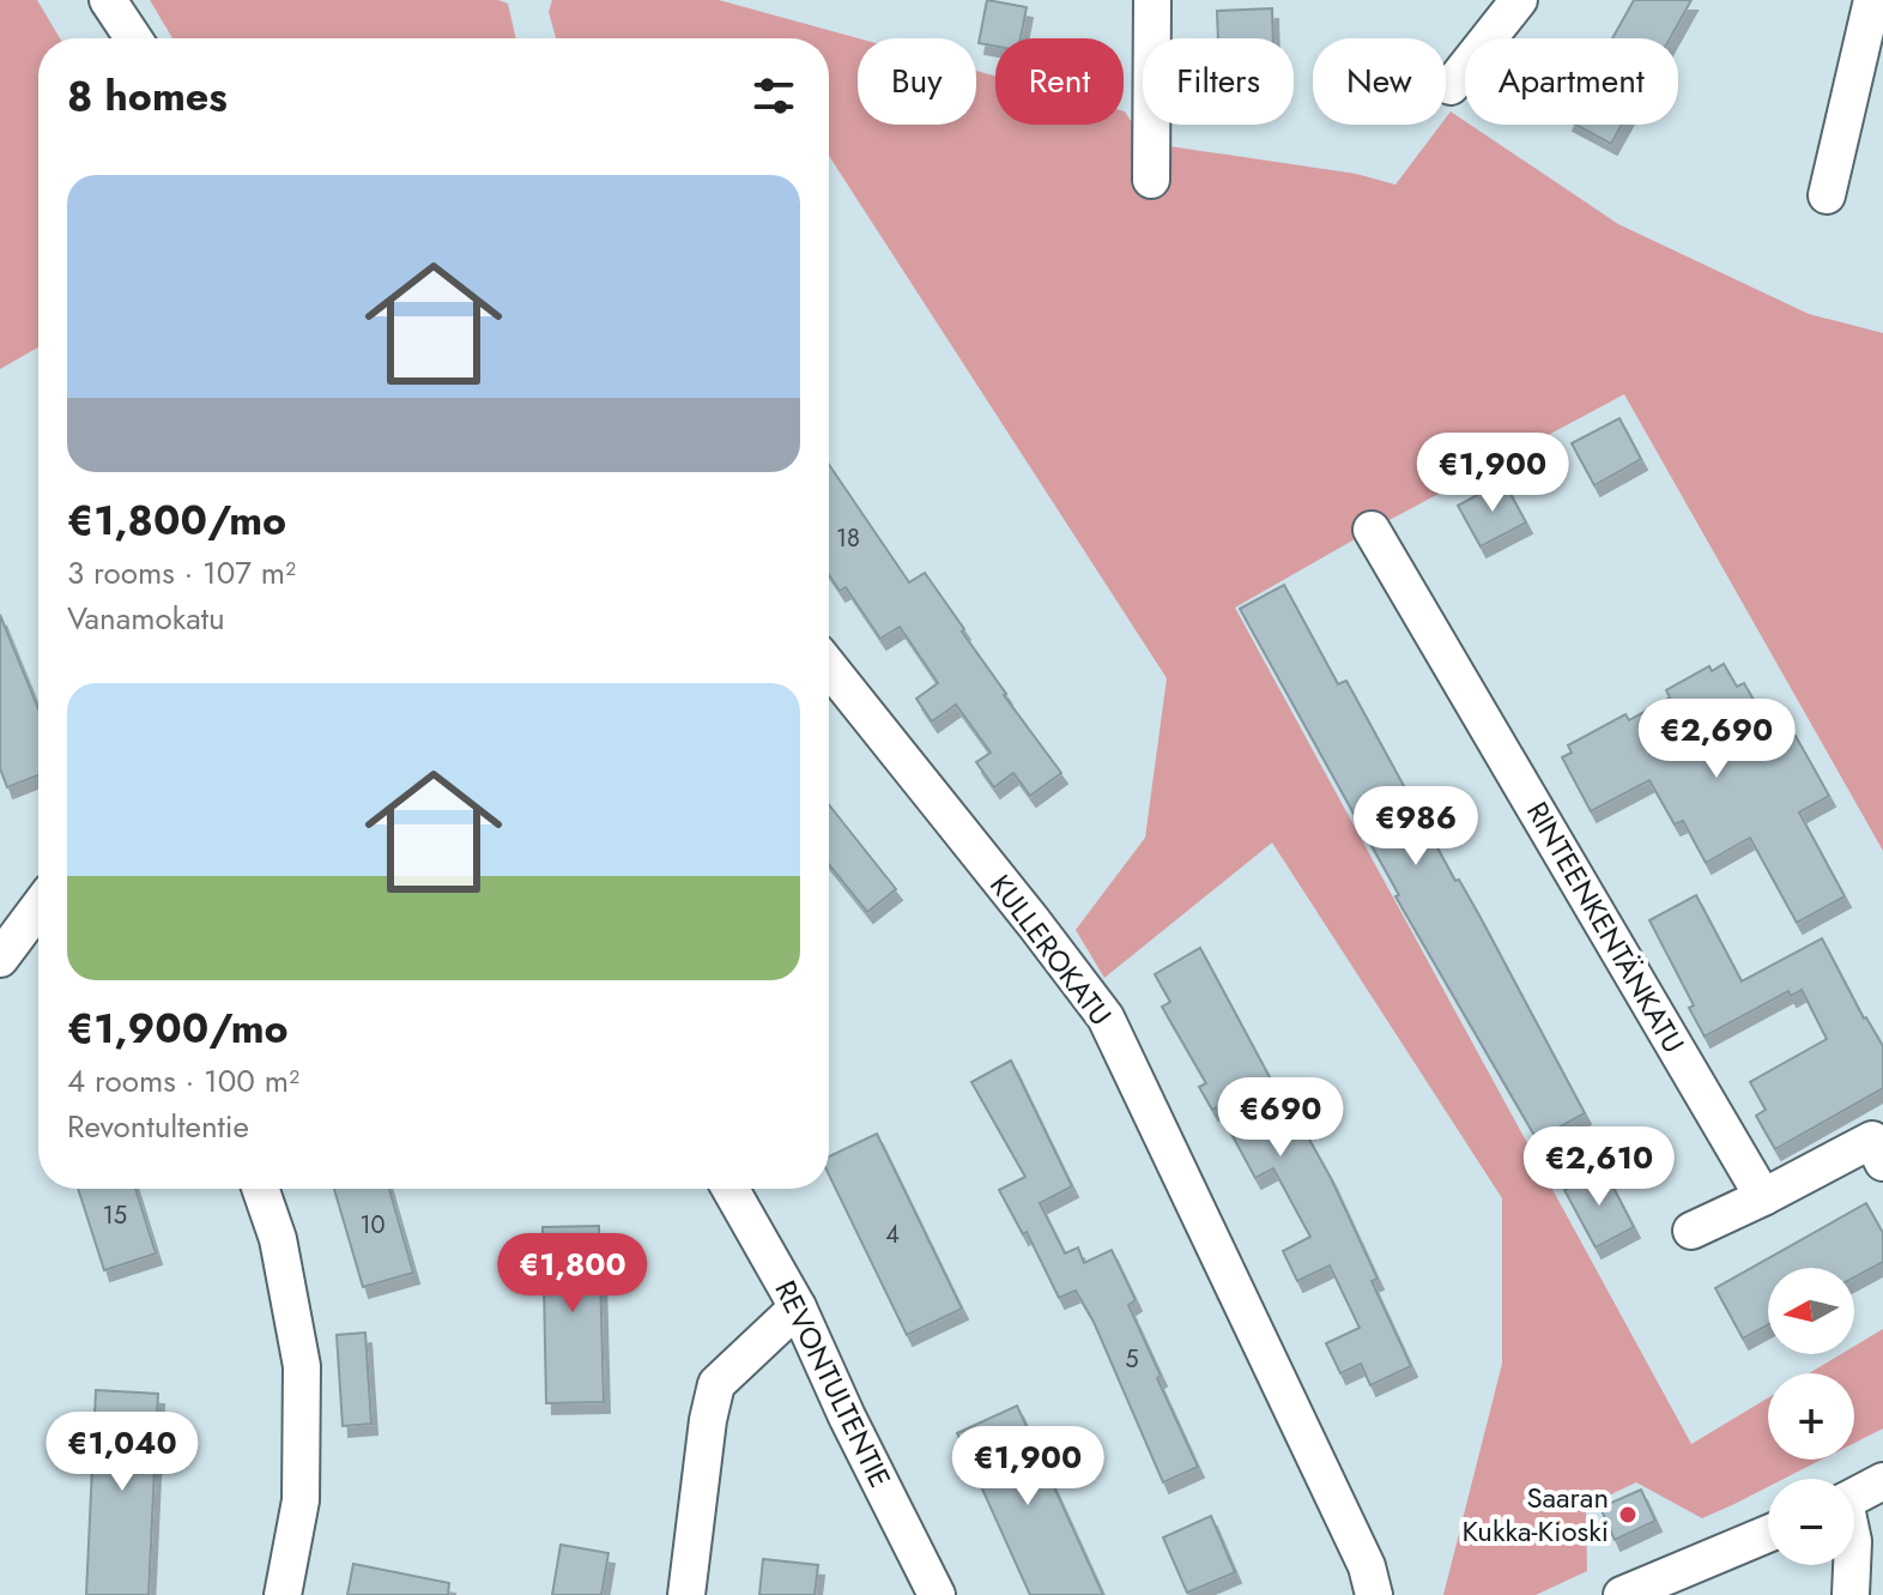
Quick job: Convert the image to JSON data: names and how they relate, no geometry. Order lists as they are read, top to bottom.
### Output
{
  "streets": {
    "street": ["RINTEENKENTÄNKATU", "KULLEROKATU", "REVONTULTENTIE"]
  },
  "places": ["Saaran Kukka-Kioski"],
  "house_numbers": [
    "18",
    "15",
    "10",
    "4",
    "5"
  ],
  "north": "left",
  "page": {
    "chip": [
      "Buy",
      "Rent",
      "Filters",
      "New",
      "Apartment"
    ],
    "heading": "8 homes",
    "list": [
      {
        "name": "€1,800/mo",
        "note": "3 rooms · 107 m² · Vanamokatu"
      },
      {
        "name": "€1,900/mo",
        "note": "4 rooms · 100 m² · Revontultentie"
      }
    ],
    "price": [
      "€1,900",
      "€2,690",
      "€986",
      "€690",
      "€2,610",
      "€1,800",
      "€1,040",
      "€1,900"
    ],
    "map_buttons": ["+", "−"]
  }
}
